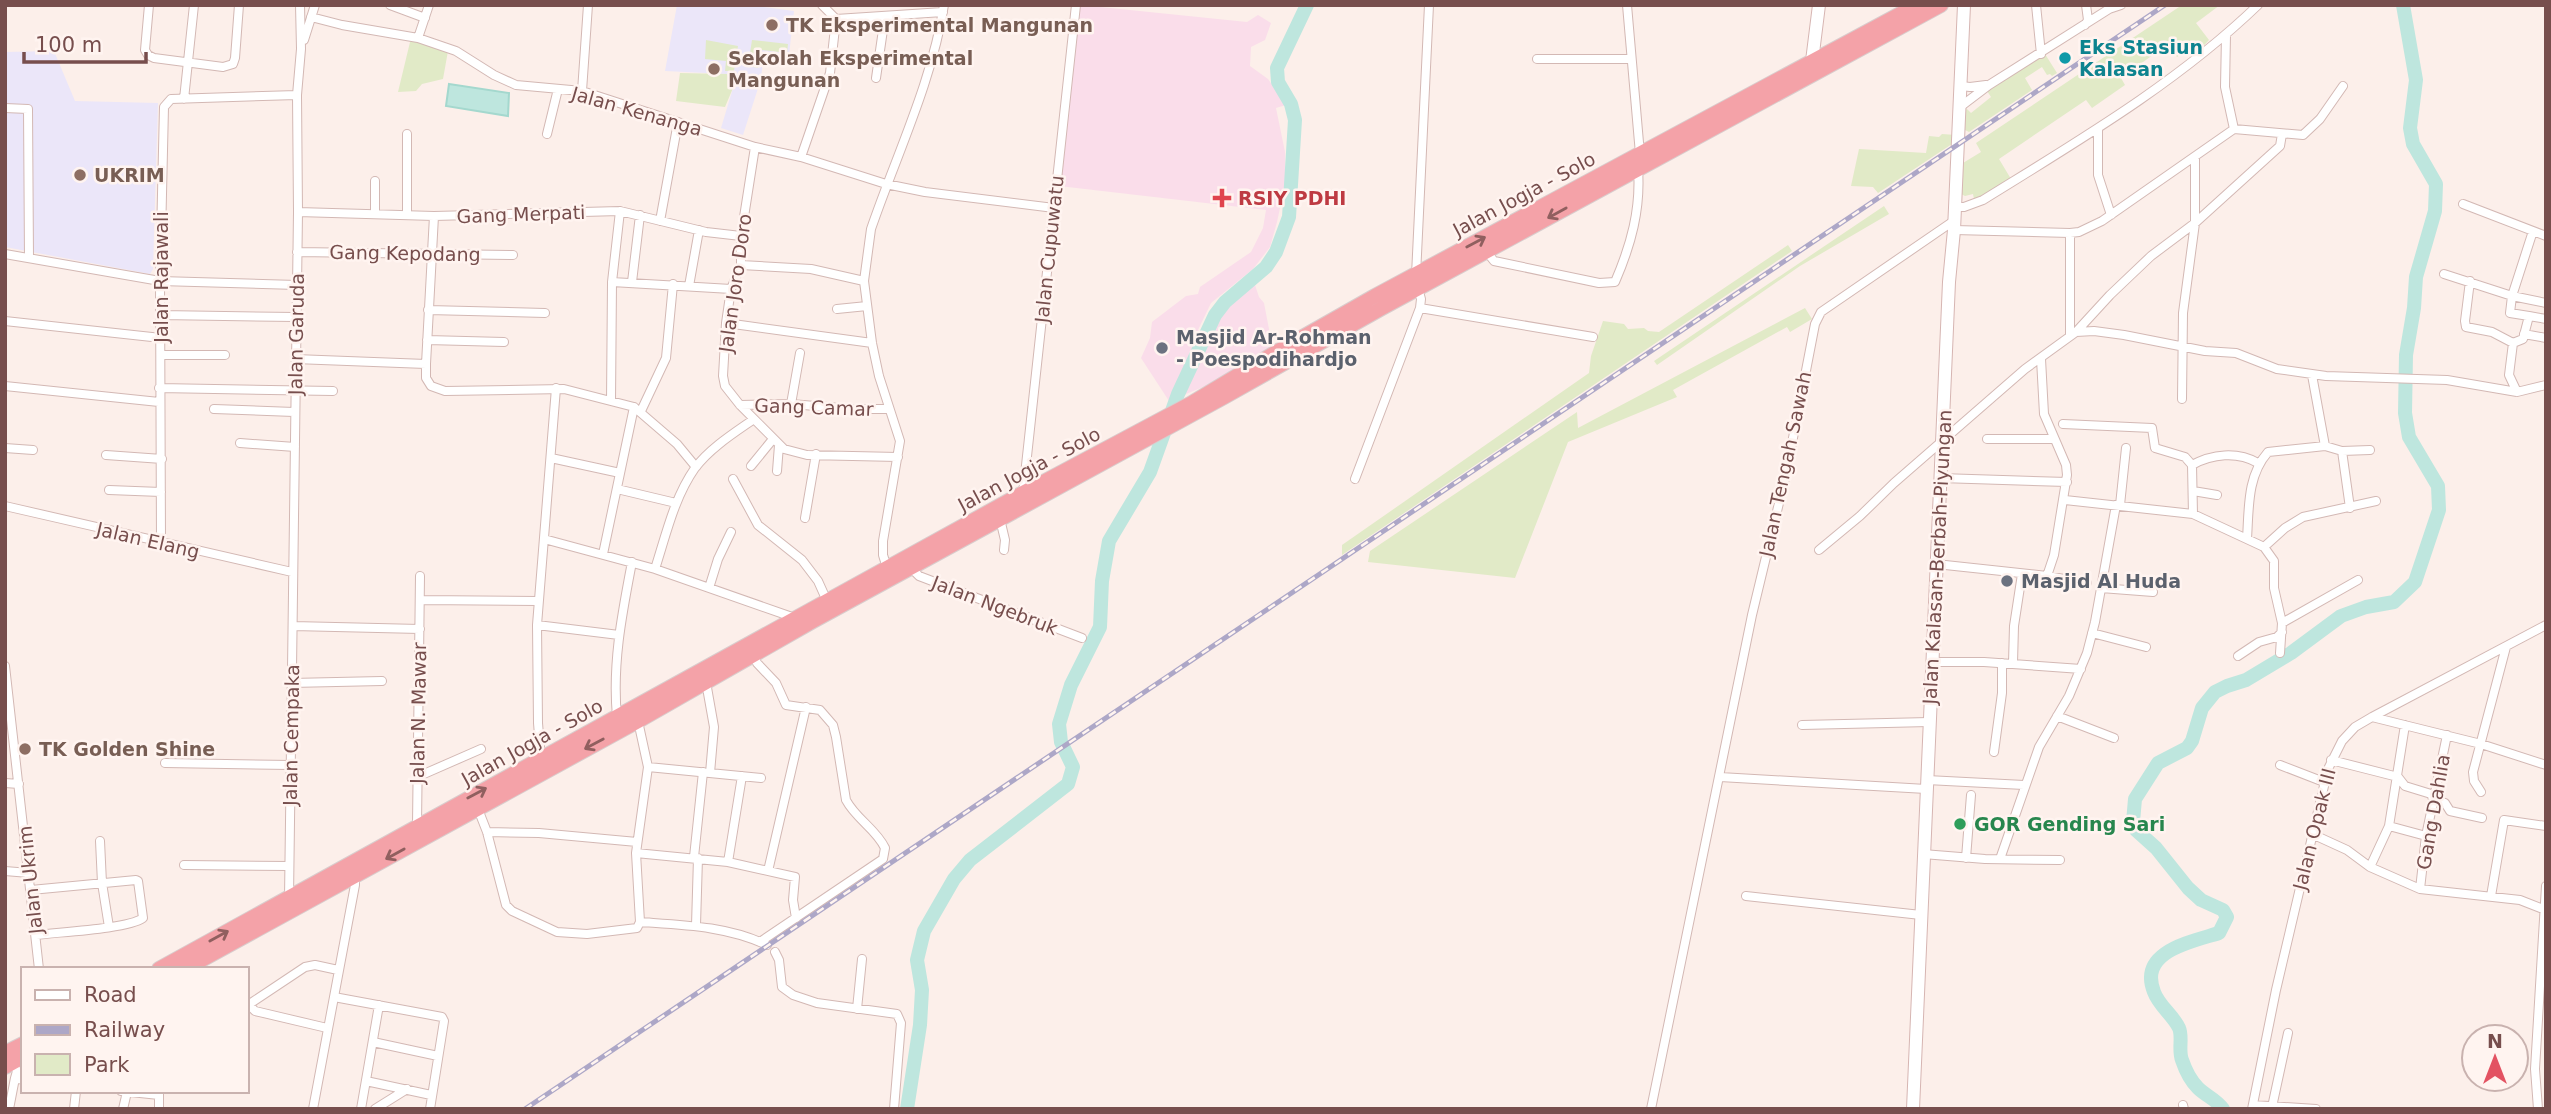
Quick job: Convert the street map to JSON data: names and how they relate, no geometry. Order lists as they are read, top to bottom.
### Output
{
  "streets": {
    "highway": ["Jalan Jogja - Solo"],
    "street": [
      "Jalan Kenanga",
      "Gang Merpati",
      "Jalan Cupuwatu",
      "Gang Kepodang",
      "Jalan Rajawali",
      "Jalan Joro Doro",
      "Jalan Garuda",
      "Gang Camar",
      "Jalan Tengah Sawah",
      "Jalan Elang",
      "Jalan Kalasan-Berbah-Piyungan",
      "Jalan Ngebruk",
      "Jalan N. Mawar",
      "Jalan Cempaka",
      "Gang Dahlia",
      "Jalan Opak III",
      "Jalan Ukrim"
    ]
  },
  "crossings": [
    ["Jalan Kenanga", "Jalan Cupuwatu"],
    ["Jalan Kenanga", "Jalan Joro Doro"],
    ["Jalan Jogja - Solo", "Jalan Cupuwatu"],
    ["Jalan Jogja - Solo", "Jalan Ngebruk"],
    ["Jalan Jogja - Solo", "Jalan N. Mawar"],
    ["Jalan Jogja - Solo", "Jalan Cempaka"],
    ["Gang Merpati", "Jalan Joro Doro"],
    ["Gang Merpati", "Jalan Garuda"],
    ["Gang Kepodang", "Jalan Garuda"],
    ["Jalan Rajawali", "Jalan Elang"],
    ["Jalan Joro Doro", "Gang Camar"],
    ["Jalan Garuda", "Jalan Elang"],
    ["Jalan Garuda", "Jalan Cempaka"],
    ["Jalan Tengah Sawah", "Jalan Kalasan-Berbah-Piyungan"],
    ["Jalan Elang", "Jalan Cempaka"]
  ],
  "places": {
    "other": [
      "TK Eksperimental Mangunan",
      "Eks Stasiun Kalasan",
      "Sekolah Eksperimental Mangunan",
      "UKRIM",
      "Masjid Ar-Rohman - Poespodihardjo",
      "Masjid Al Huda",
      "TK Golden Shine",
      "GOR Gending Sari"
    ],
    "health": ["RSIY PDHI"]
  },
  "legend": ["Road", "Railway", "Park"],
  "scale_bar": "100 m",
  "north": "top"
}
